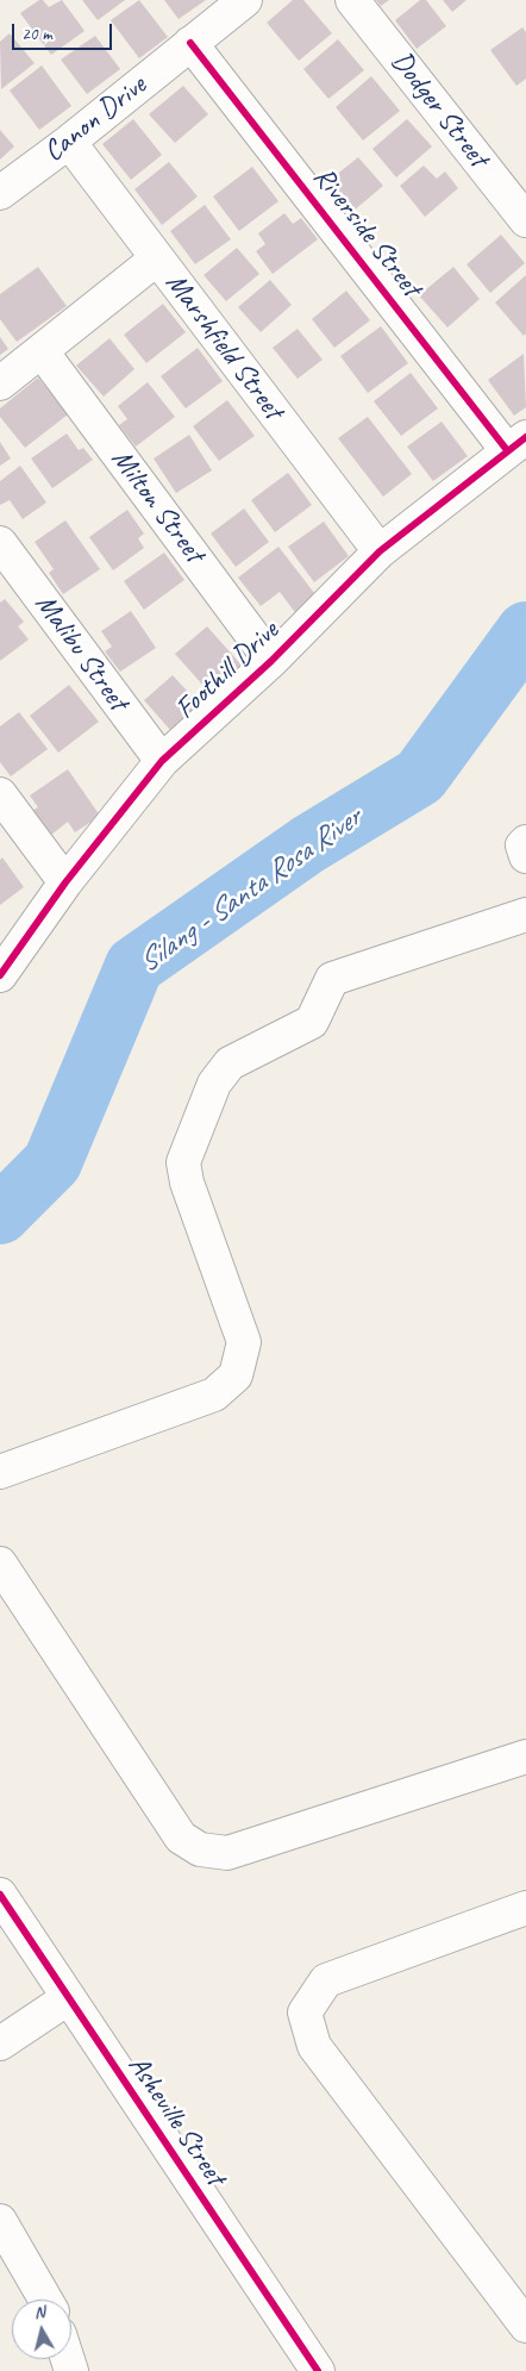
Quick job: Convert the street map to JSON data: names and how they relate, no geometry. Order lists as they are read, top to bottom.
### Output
{
  "streets": {
    "street": [
      "Dodger Street",
      "Canon Drive",
      "Riverside Street",
      "Marshfield Street",
      "Milton Street",
      "Malibu Street",
      "Foothill Drive",
      "Asheville Street"
    ]
  },
  "crossings": [
    ["Canon Drive", "Riverside Street"],
    ["Canon Drive", "Marshfield Street"],
    ["Riverside Street", "Foothill Drive"],
    ["Marshfield Street", "Foothill Drive"],
    ["Milton Street", "Foothill Drive"],
    ["Malibu Street", "Foothill Drive"]
  ],
  "water": ["Silang - Santa Rosa River"],
  "scale_bar": "20 m",
  "north": "top"
}
